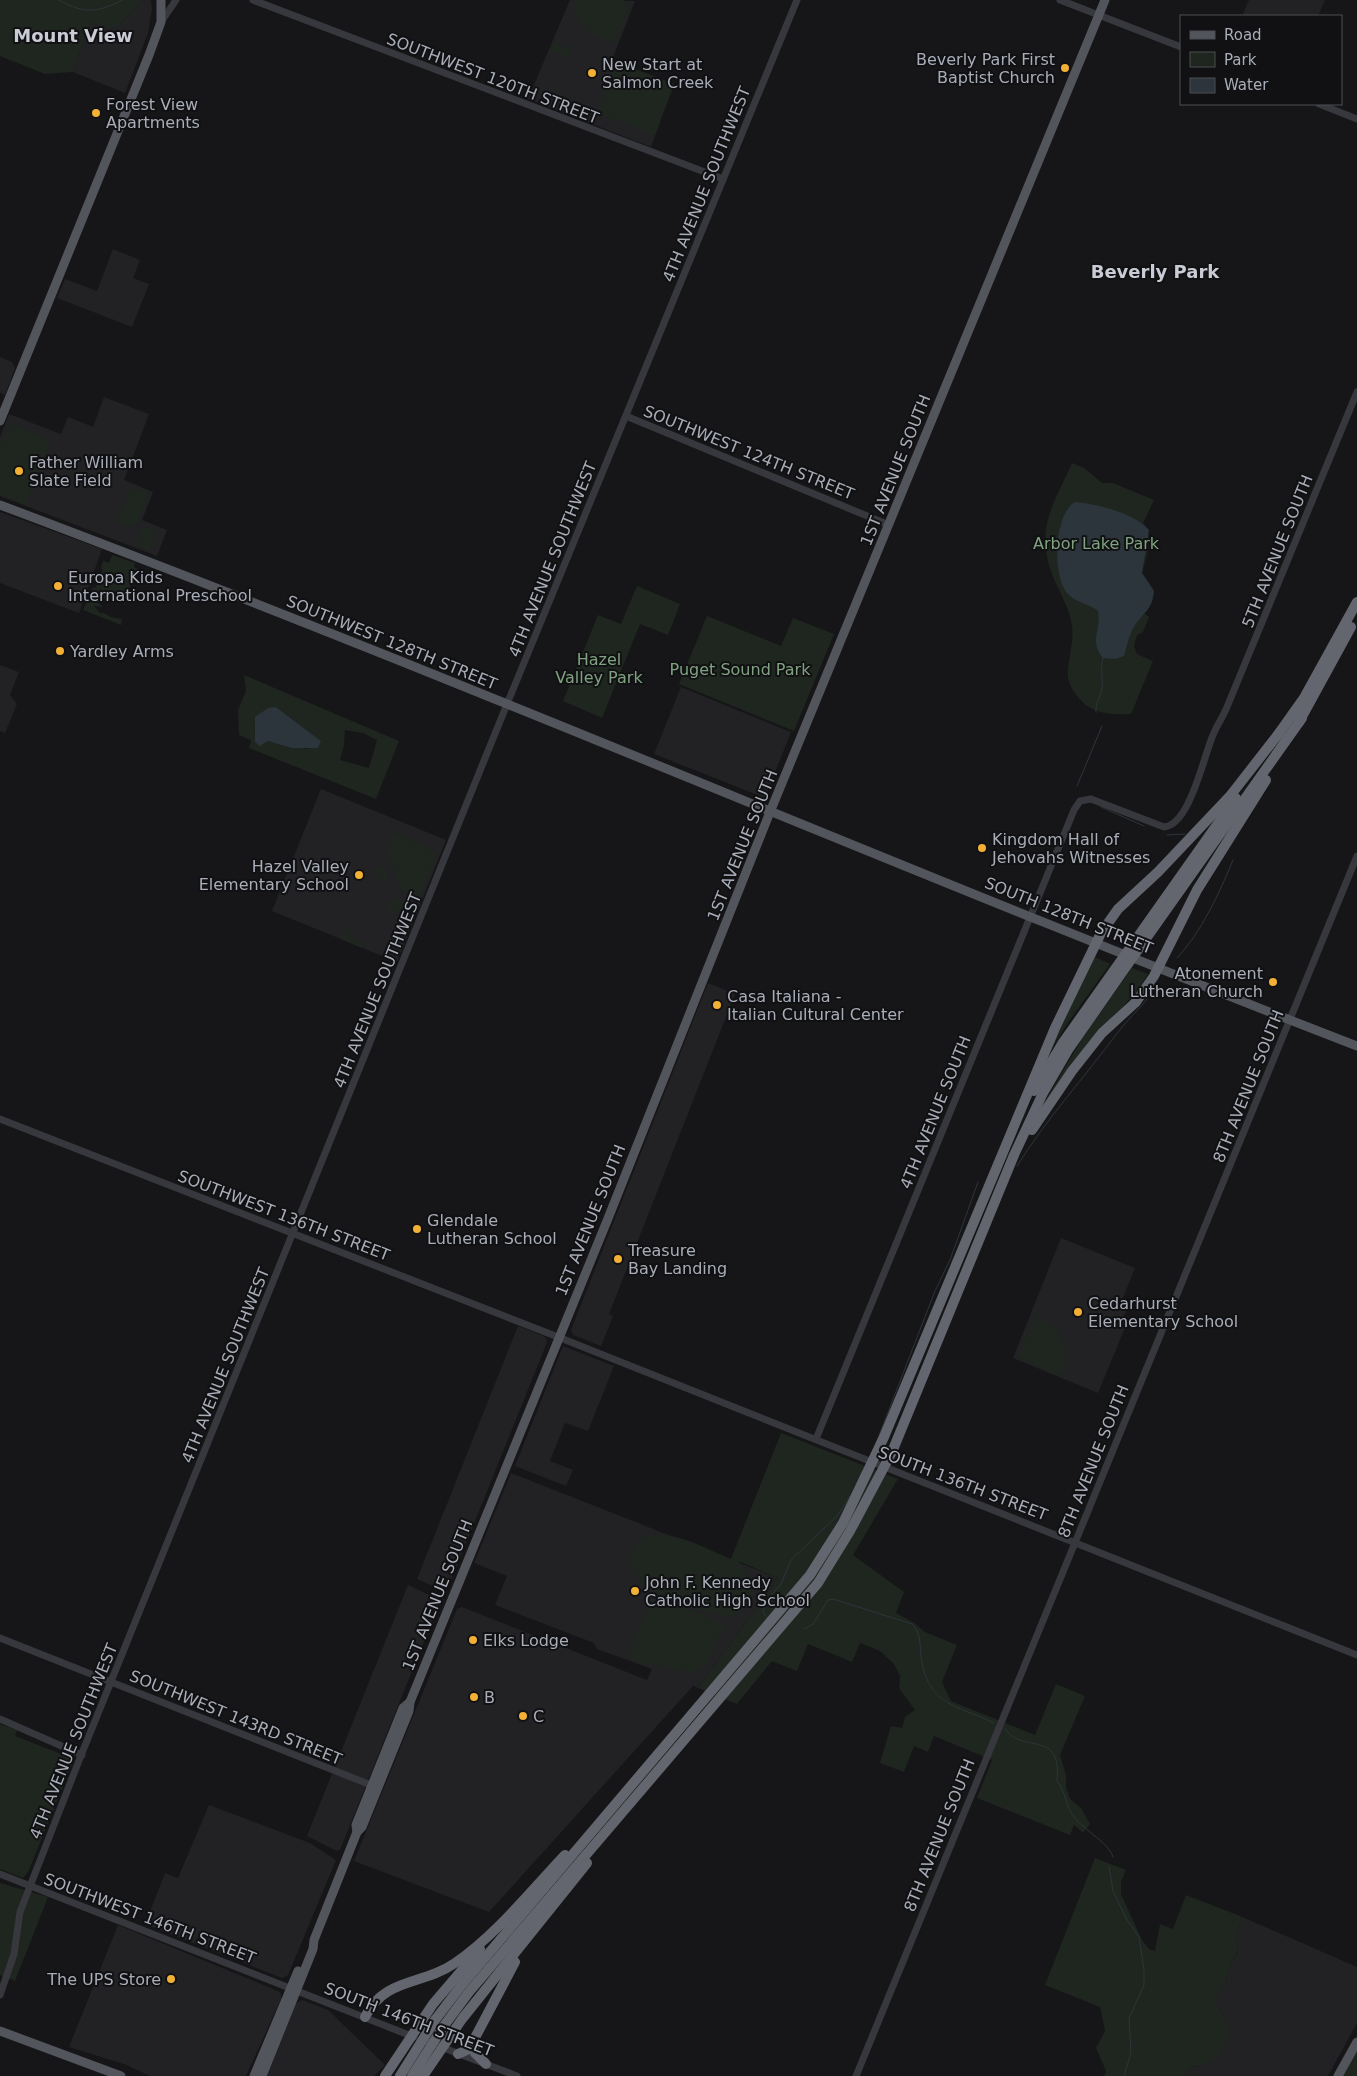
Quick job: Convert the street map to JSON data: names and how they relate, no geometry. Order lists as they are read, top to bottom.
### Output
{
  "streets": {
    "main road": ["1ST AVENUE SOUTH", "SOUTHWEST 128TH STREET", "SOUTH 128TH STREET"],
    "street": [
      "SOUTHWEST 120TH STREET",
      "4TH AVENUE SOUTHWEST",
      "SOUTHWEST 124TH STREET",
      "5TH AVENUE SOUTH",
      "8TH AVENUE SOUTH",
      "4TH AVENUE SOUTH",
      "SOUTHWEST 136TH STREET",
      "SOUTH 136TH STREET",
      "SOUTHWEST 143RD STREET",
      "SOUTHWEST 146TH STREET",
      "SOUTH 146TH STREET"
    ]
  },
  "crossings": [
    ["SOUTHWEST 120TH STREET", "4TH AVENUE SOUTHWEST"],
    ["4TH AVENUE SOUTHWEST", "SOUTHWEST 124TH STREET"],
    ["4TH AVENUE SOUTHWEST", "SOUTHWEST 128TH STREET"],
    ["4TH AVENUE SOUTHWEST", "SOUTHWEST 136TH STREET"],
    ["4TH AVENUE SOUTHWEST", "SOUTHWEST 143RD STREET"],
    ["4TH AVENUE SOUTHWEST", "SOUTHWEST 146TH STREET"],
    ["SOUTHWEST 124TH STREET", "1ST AVENUE SOUTH"],
    ["1ST AVENUE SOUTH", "SOUTHWEST 128TH STREET"],
    ["1ST AVENUE SOUTH", "SOUTH 128TH STREET"],
    ["1ST AVENUE SOUTH", "SOUTHWEST 136TH STREET"],
    ["1ST AVENUE SOUTH", "SOUTH 136TH STREET"],
    ["1ST AVENUE SOUTH", "SOUTHWEST 143RD STREET"],
    ["1ST AVENUE SOUTH", "SOUTHWEST 146TH STREET"],
    ["1ST AVENUE SOUTH", "SOUTH 146TH STREET"],
    ["5TH AVENUE SOUTH", "4TH AVENUE SOUTH"],
    ["SOUTHWEST 128TH STREET", "SOUTH 128TH STREET"],
    ["SOUTH 128TH STREET", "8TH AVENUE SOUTH"],
    ["SOUTH 128TH STREET", "4TH AVENUE SOUTH"],
    ["8TH AVENUE SOUTH", "SOUTH 136TH STREET"],
    ["4TH AVENUE SOUTH", "SOUTH 136TH STREET"],
    ["SOUTHWEST 136TH STREET", "SOUTH 136TH STREET"],
    ["SOUTHWEST 146TH STREET", "SOUTH 146TH STREET"]
  ],
  "districts": ["Mount View", "Beverly Park"],
  "parks": ["Arbor Lake Park", "Hazel Valley Park", "Puget Sound Park"],
  "places": [
    "Beverly Park First Baptist Church",
    "New Start at Salmon Creek",
    "Forest View Apartments",
    "Father William Slate Field",
    "Europa Kids International Preschool",
    "Yardley Arms",
    "Kingdom Hall of Jehovahs Witnesses",
    "Hazel Valley Elementary School",
    "Atonement Lutheran Church",
    "Casa Italiana - Italian Cultural Center",
    "Glendale Lutheran School",
    "Treasure Bay Landing",
    "Cedarhurst Elementary School",
    "John F. Kennedy Catholic High School",
    "Elks Lodge",
    "B",
    "C",
    "The UPS Store"
  ],
  "legend": ["Road", "Park", "Water"]
}
